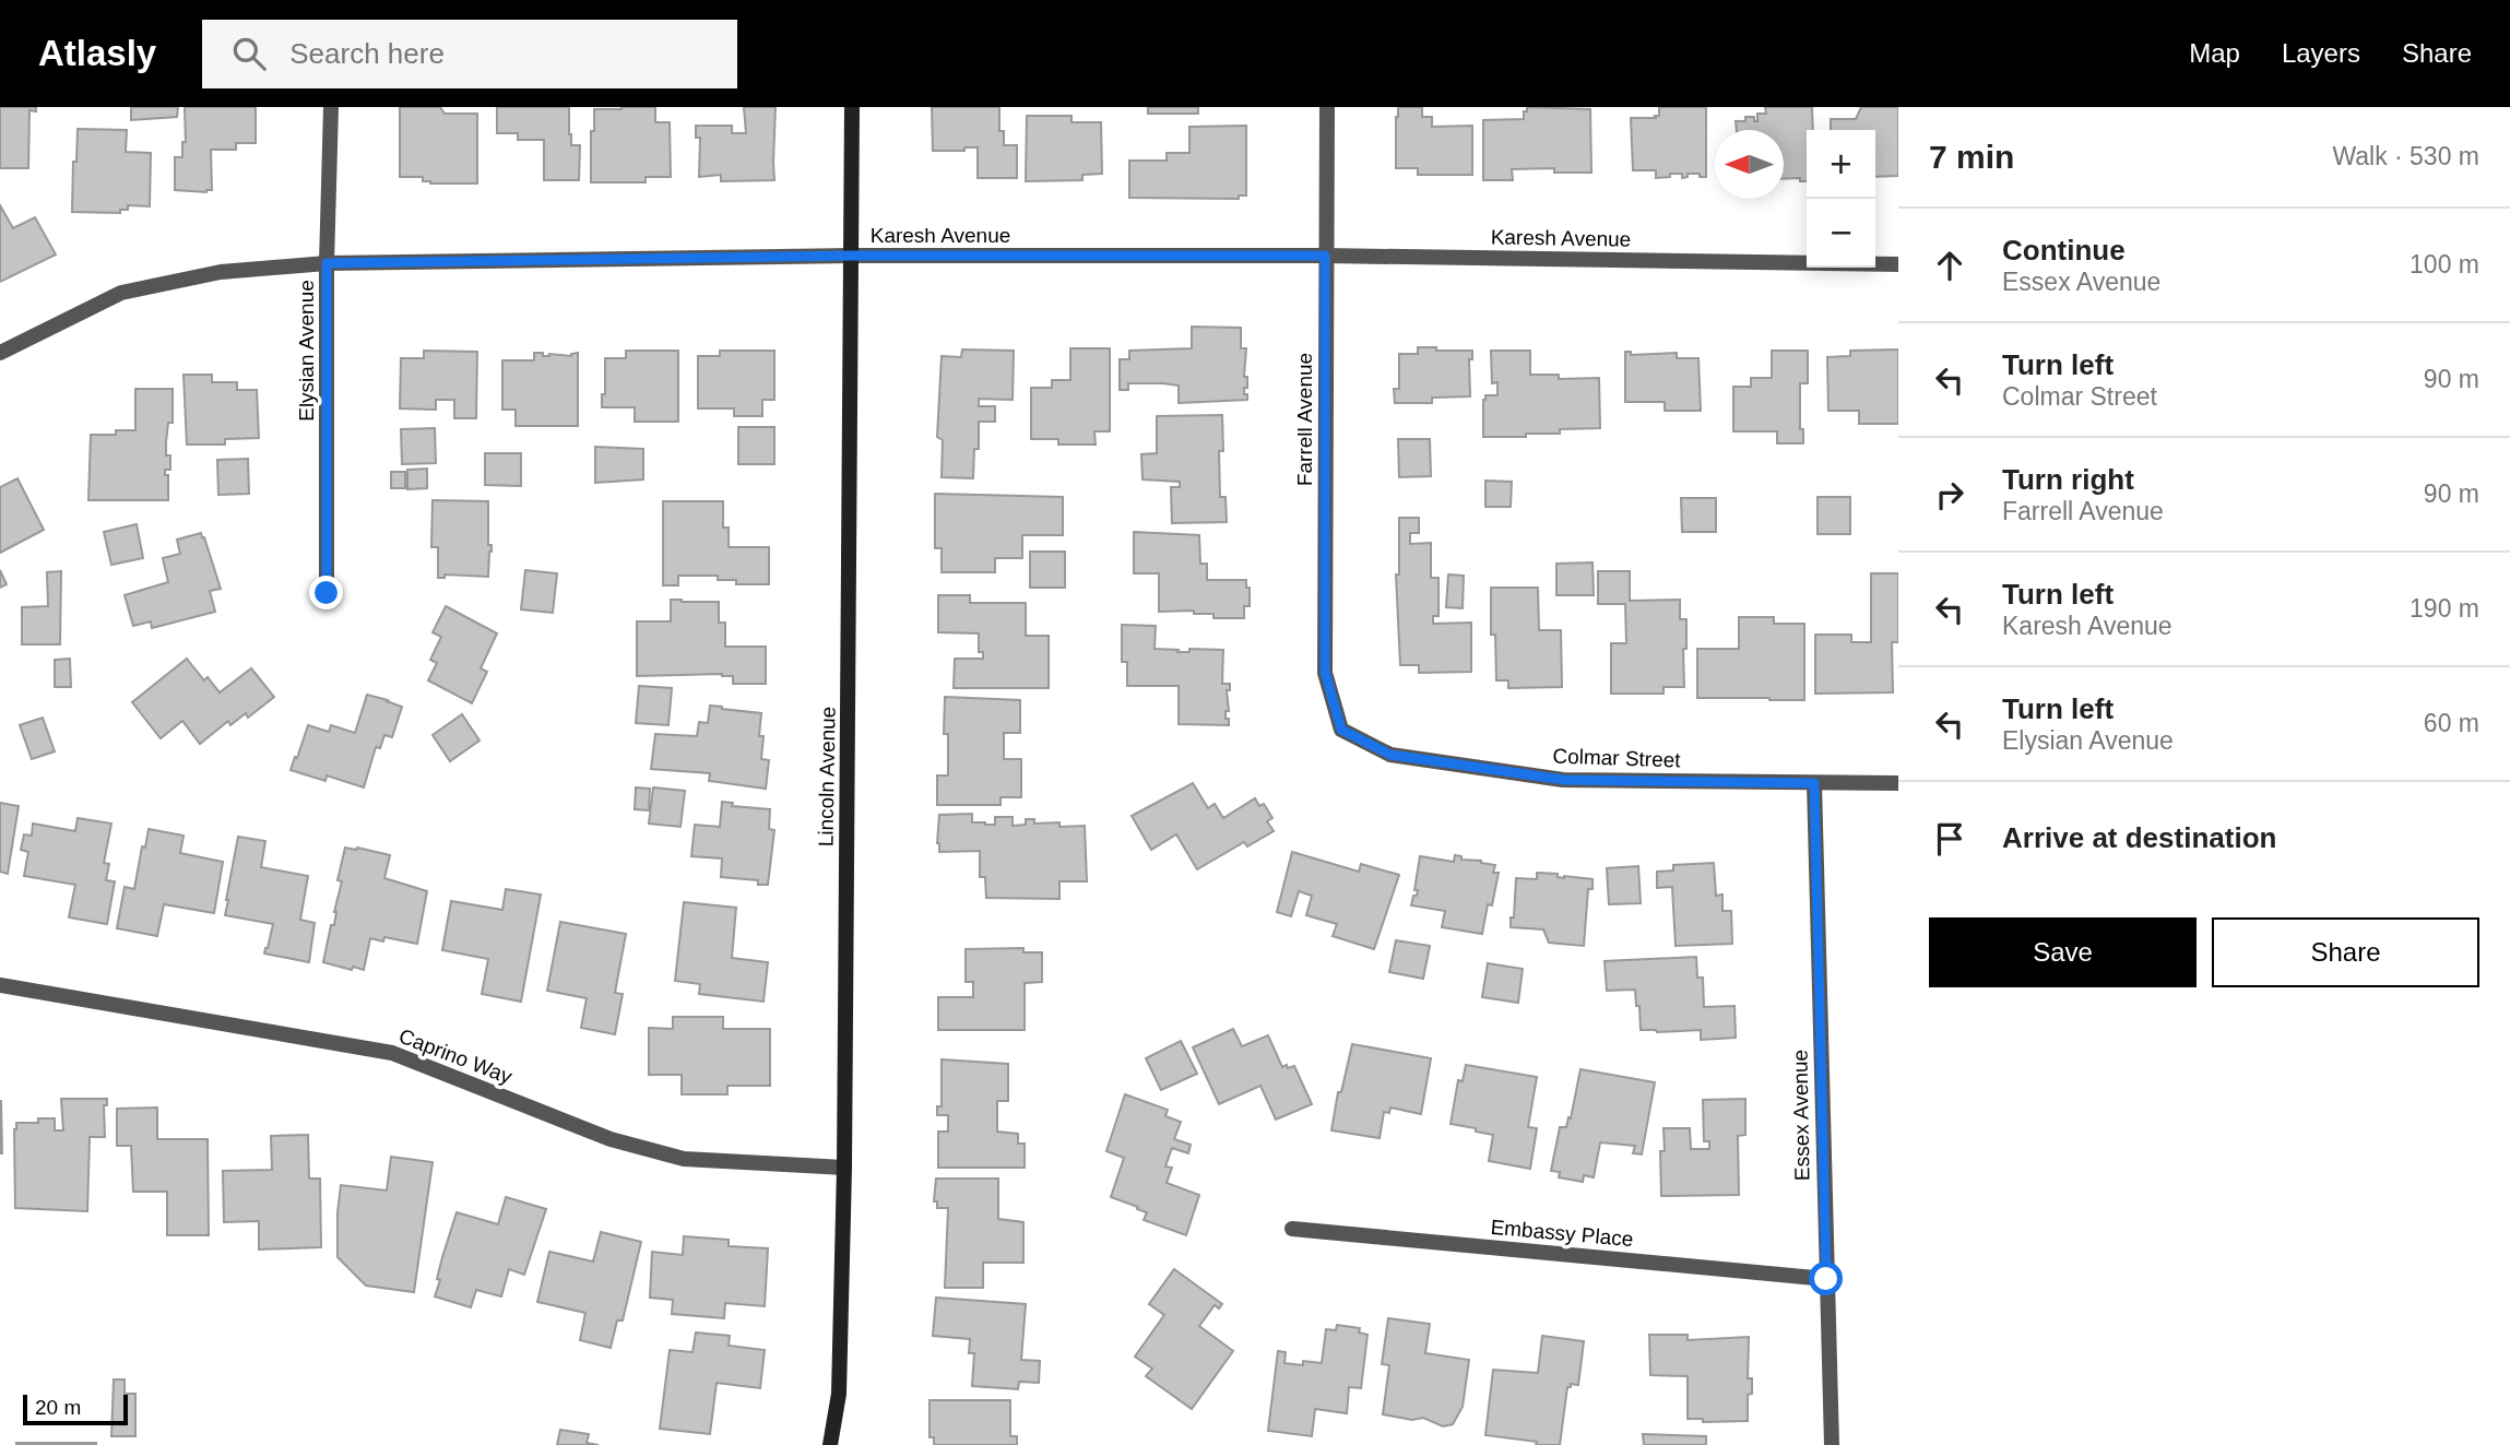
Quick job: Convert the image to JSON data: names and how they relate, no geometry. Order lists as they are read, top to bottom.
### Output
{
  "streets": {
    "street": [
      "Karesh Avenue",
      "Elysian Avenue",
      "Farrell Avenue",
      "Colmar Street",
      "Lincoln Avenue",
      "Caprino Way",
      "Essex Avenue",
      "Embassy Place"
    ]
  },
  "crossings": [
    ["Karesh Avenue", "Elysian Avenue"],
    ["Karesh Avenue", "Farrell Avenue"],
    ["Karesh Avenue", "Lincoln Avenue"],
    ["Farrell Avenue", "Colmar Street"],
    ["Colmar Street", "Essex Avenue"],
    ["Lincoln Avenue", "Caprino Way"],
    ["Essex Avenue", "Embassy Place"]
  ],
  "scale_bar": "20 m",
  "north": "left",
  "page": {
    "header": "Atlasly",
    "search": "Search here",
    "nav": ["Map", "Layers", "Share"],
    "heading": ["7 min", "Walk · 530 m"],
    "map_buttons": ["+", "−"],
    "list": [
      ["Continue", "Essex Avenue", "100 m"],
      ["Turn left", "Colmar Street", "90 m"],
      ["Turn right", "Farrell Avenue", "90 m"],
      ["Turn left", "Karesh Avenue", "190 m"],
      ["Turn left", "Elysian Avenue", "60 m"],
      "Arrive at destination"
    ],
    "buttons": ["Save", "Share"],
    "scale": "20 m"
  }
}
